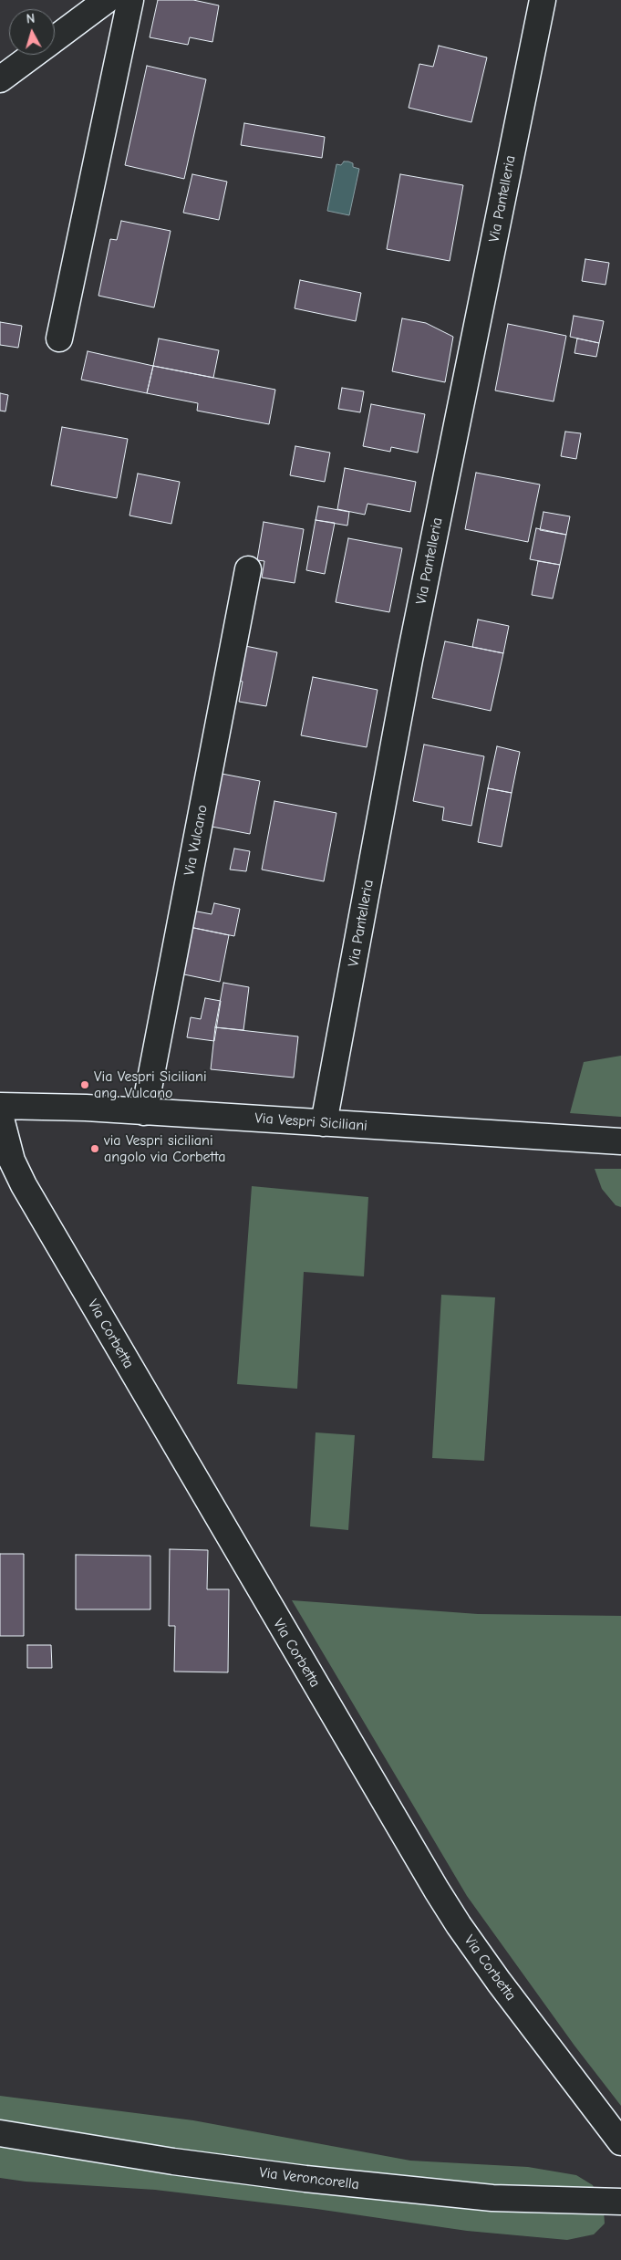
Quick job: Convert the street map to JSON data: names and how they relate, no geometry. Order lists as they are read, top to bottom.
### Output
{
  "streets": {
    "street": [
      "Via Pantelleria",
      "Via Vulcano",
      "Via Vespri Siciliani",
      "Via Corbetta",
      "Via Veroncorella"
    ]
  },
  "crossings": [
    ["Via Pantelleria", "Via Vespri Siciliani"],
    ["Via Vulcano", "Via Vespri Siciliani"],
    ["Via Vespri Siciliani", "Via Corbetta"]
  ],
  "places": ["Via Vespri Siciliani ang. Vulcano", "via Vespri siciliani angolo via Corbetta"],
  "north": "top"
}
